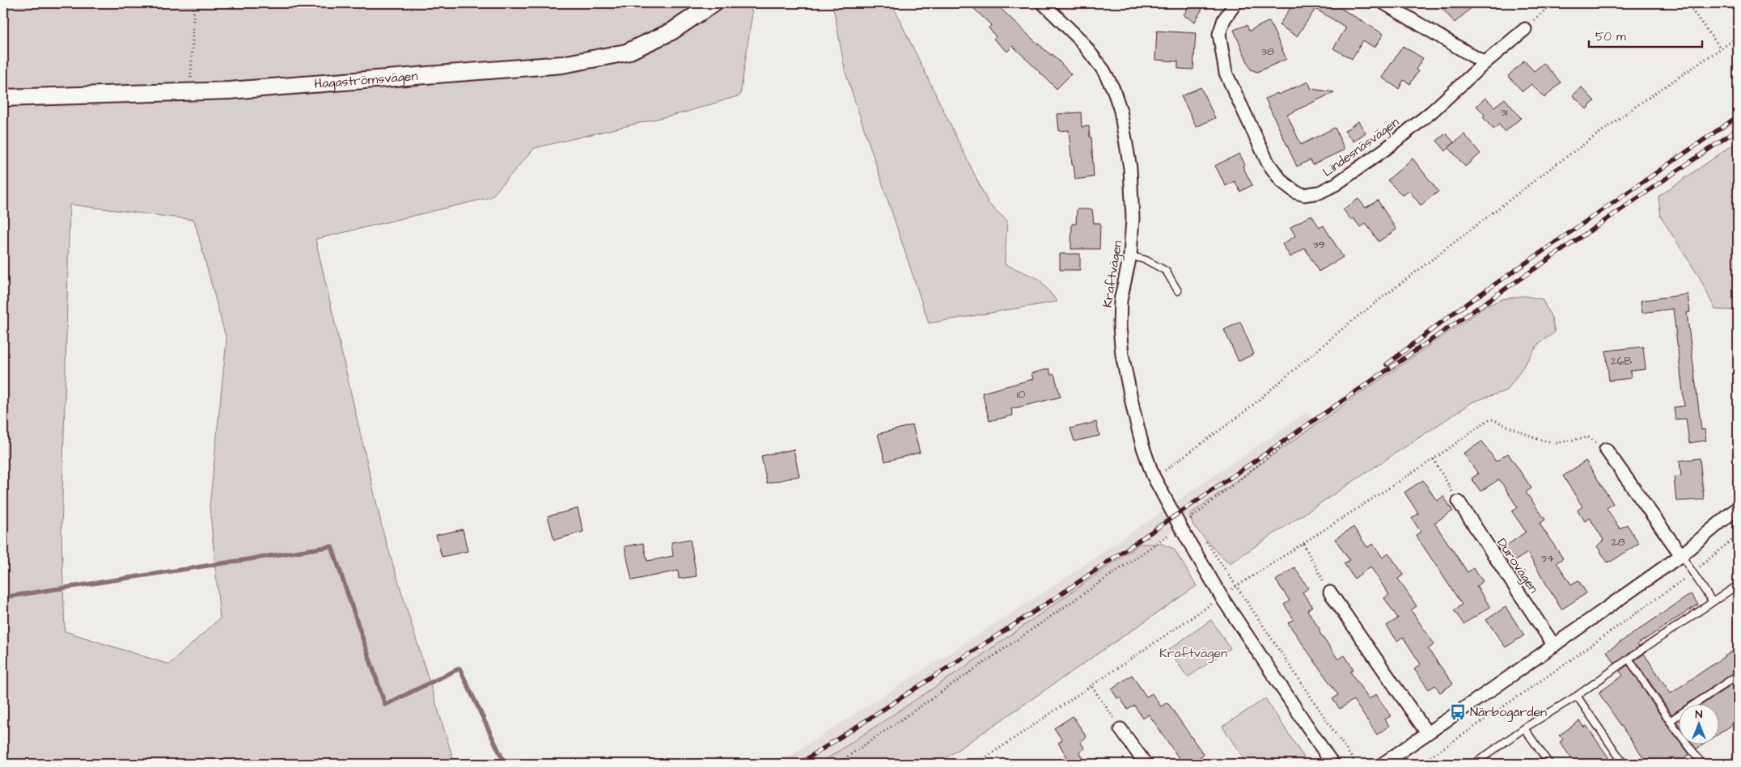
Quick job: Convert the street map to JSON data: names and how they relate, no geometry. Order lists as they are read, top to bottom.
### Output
{
  "streets": {
    "street": [
      "Hagaströmsvägen",
      "Lindesnäsvägen",
      "Kraftvägen",
      "Durovägen"
    ]
  },
  "parks": ["Kraftvägen"],
  "places": {
    "bus stop": ["Närbogården"]
  },
  "house_numbers": [
    "38",
    "31",
    "39",
    "26B",
    "10",
    "28",
    "34"
  ],
  "scale_bar": "50 m",
  "north": "top"
}
